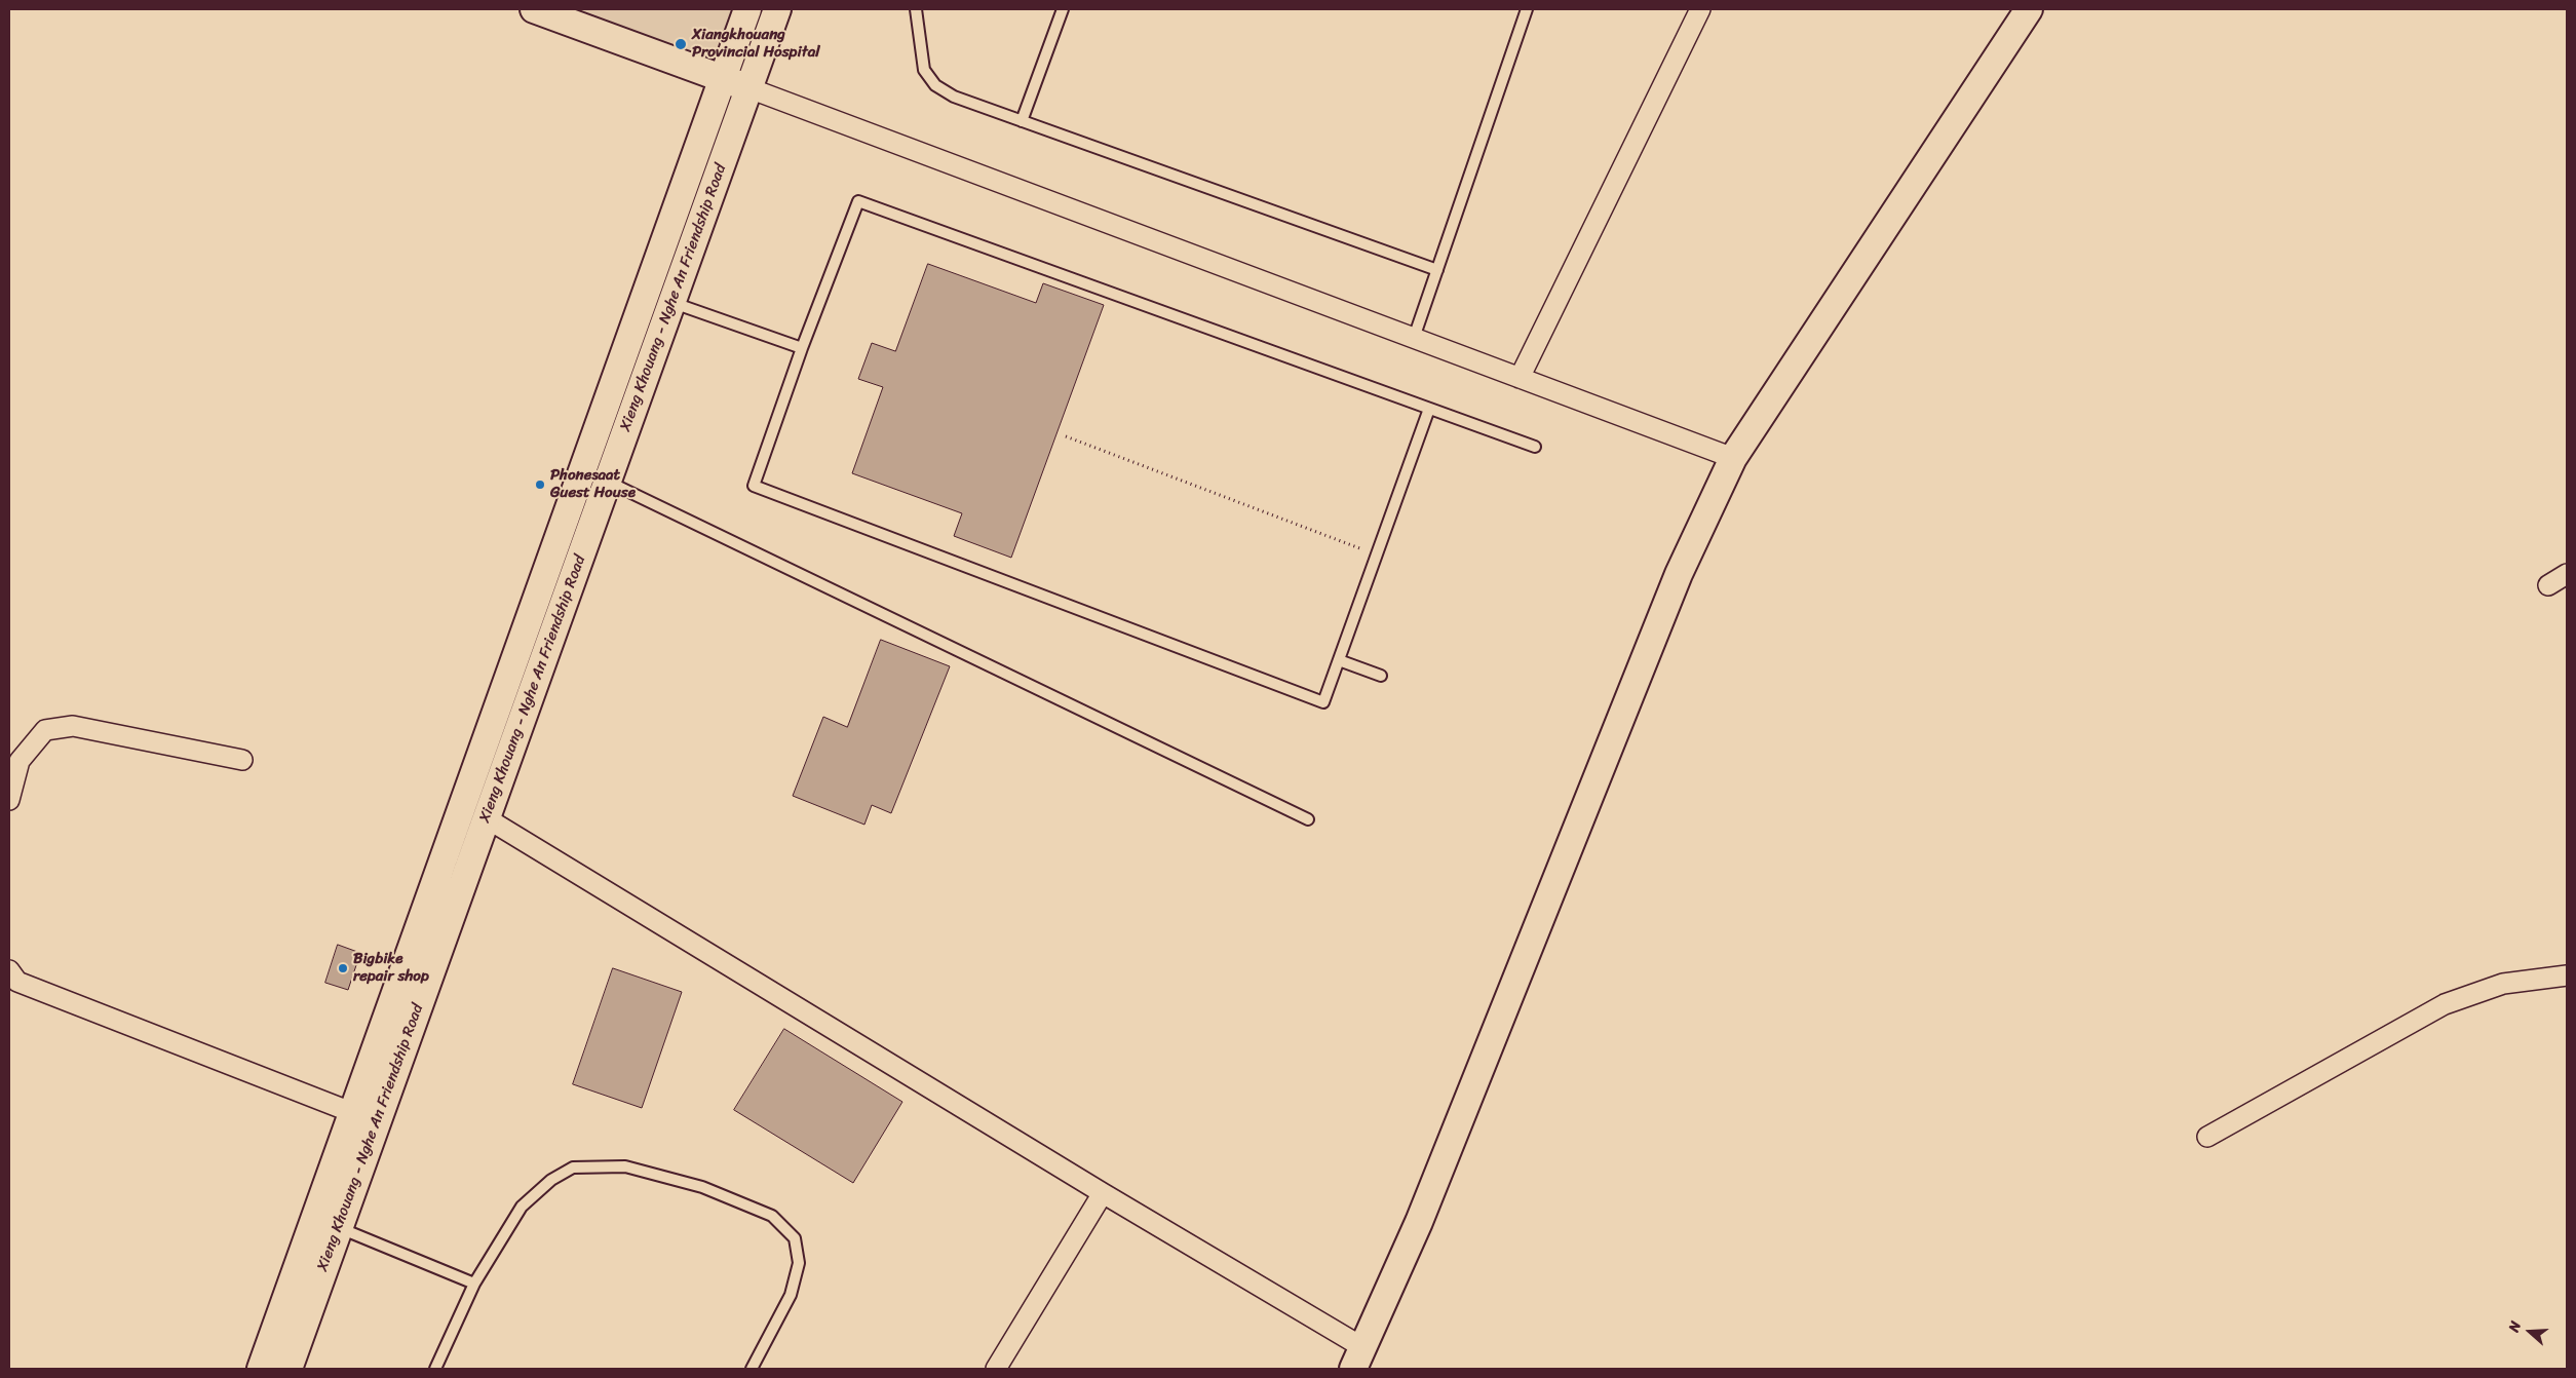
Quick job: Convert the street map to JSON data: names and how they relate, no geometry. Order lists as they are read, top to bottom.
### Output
{
  "streets": {
    "street": ["Xieng Khouang - Nghe An Friendship Road"]
  },
  "places": ["Xiangkhouang Provincial Hospital", "Phonesaat Guest House", "Bigbike repair shop"],
  "north": "left"
}
